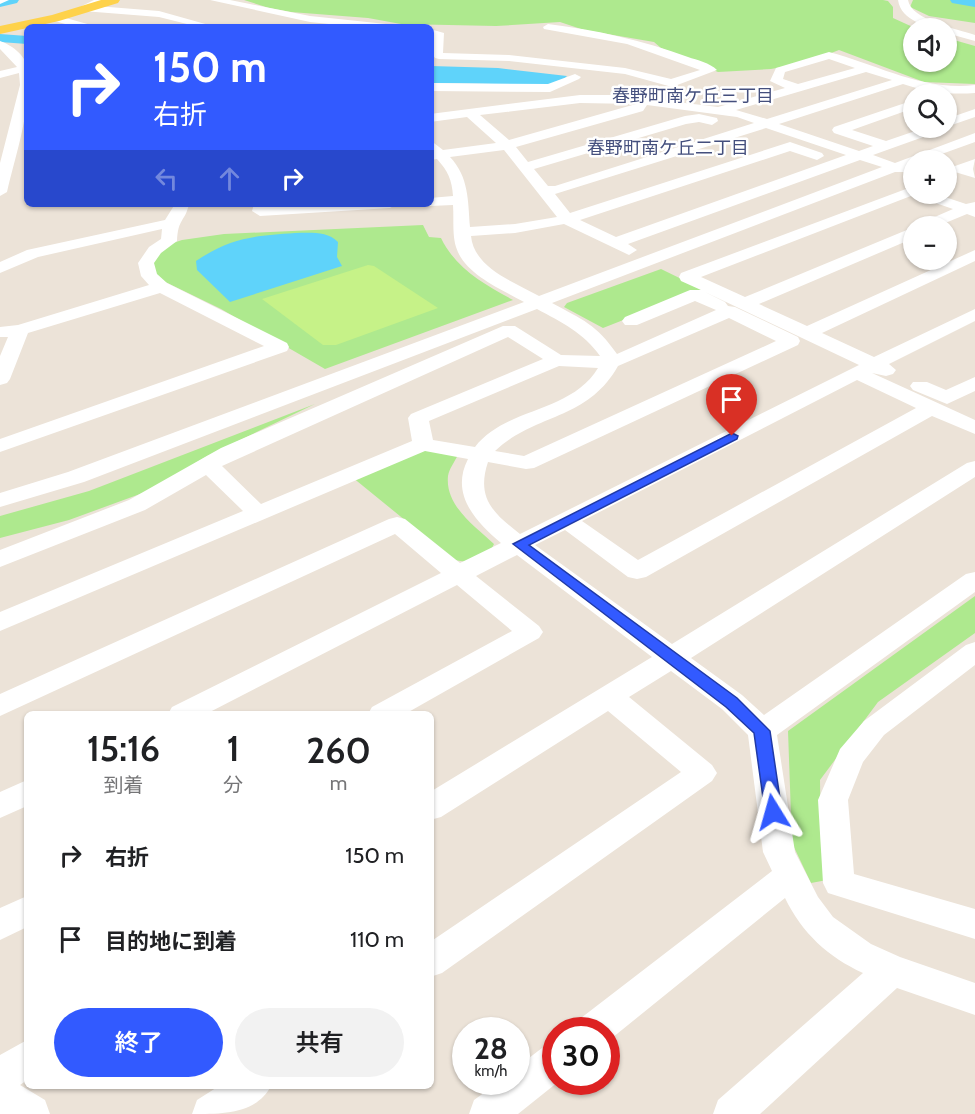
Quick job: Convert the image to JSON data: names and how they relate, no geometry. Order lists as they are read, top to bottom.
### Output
{
  "districts": ["春野町南ケ丘三丁目", "春野町南ケ丘二丁目"],
  "page": {
    "map_buttons": ["+", "−"],
    "turn": ["150 m", "右折"],
    "eta": [
      "15:16",
      "到着",
      "1",
      "分",
      "260",
      "m"
    ],
    "list": [
      {
        "name": "右折",
        "value": "150 m"
      },
      {
        "name": "目的地に到着",
        "value": "110 m"
      }
    ],
    "buttons": ["終了", "共有"],
    "speed": "28 km/h",
    "limit": "30"
  }
}
